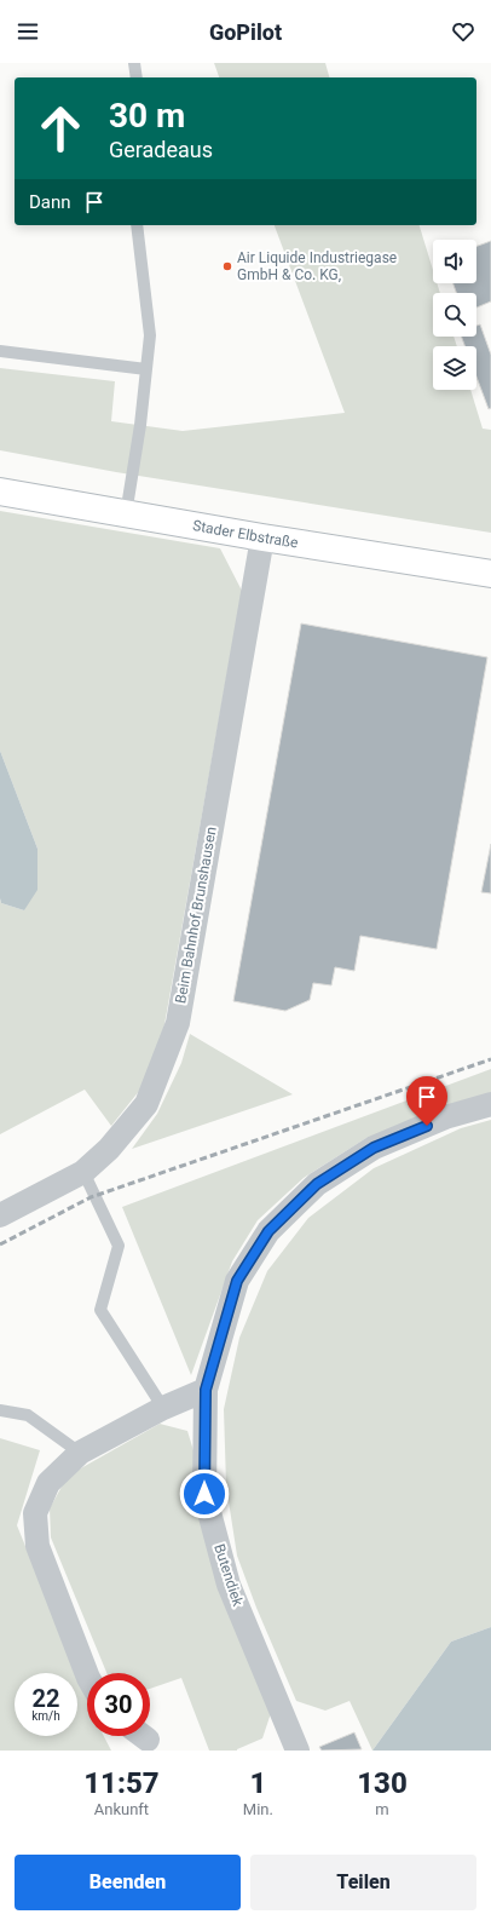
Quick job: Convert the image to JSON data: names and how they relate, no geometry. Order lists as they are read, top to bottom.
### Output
{
  "streets": {
    "street": ["Stader Elbstraße", "Beim Bahnhof Brunshausen", "Butendiek"]
  },
  "crossings": [
    ["Stader Elbstraße", "Beim Bahnhof Brunshausen"]
  ],
  "places": ["Air Liquide Industriegase GmbH & Co. KG,"],
  "page": {
    "header": "GoPilot",
    "turn": ["30 m", "Geradeaus"],
    "then": "Dann",
    "speed": "22 km/h",
    "limit": "30",
    "eta": [
      "11:57",
      "Ankunft",
      "1",
      "Min.",
      "130",
      "m"
    ],
    "buttons": ["Beenden", "Teilen"]
  }
}
